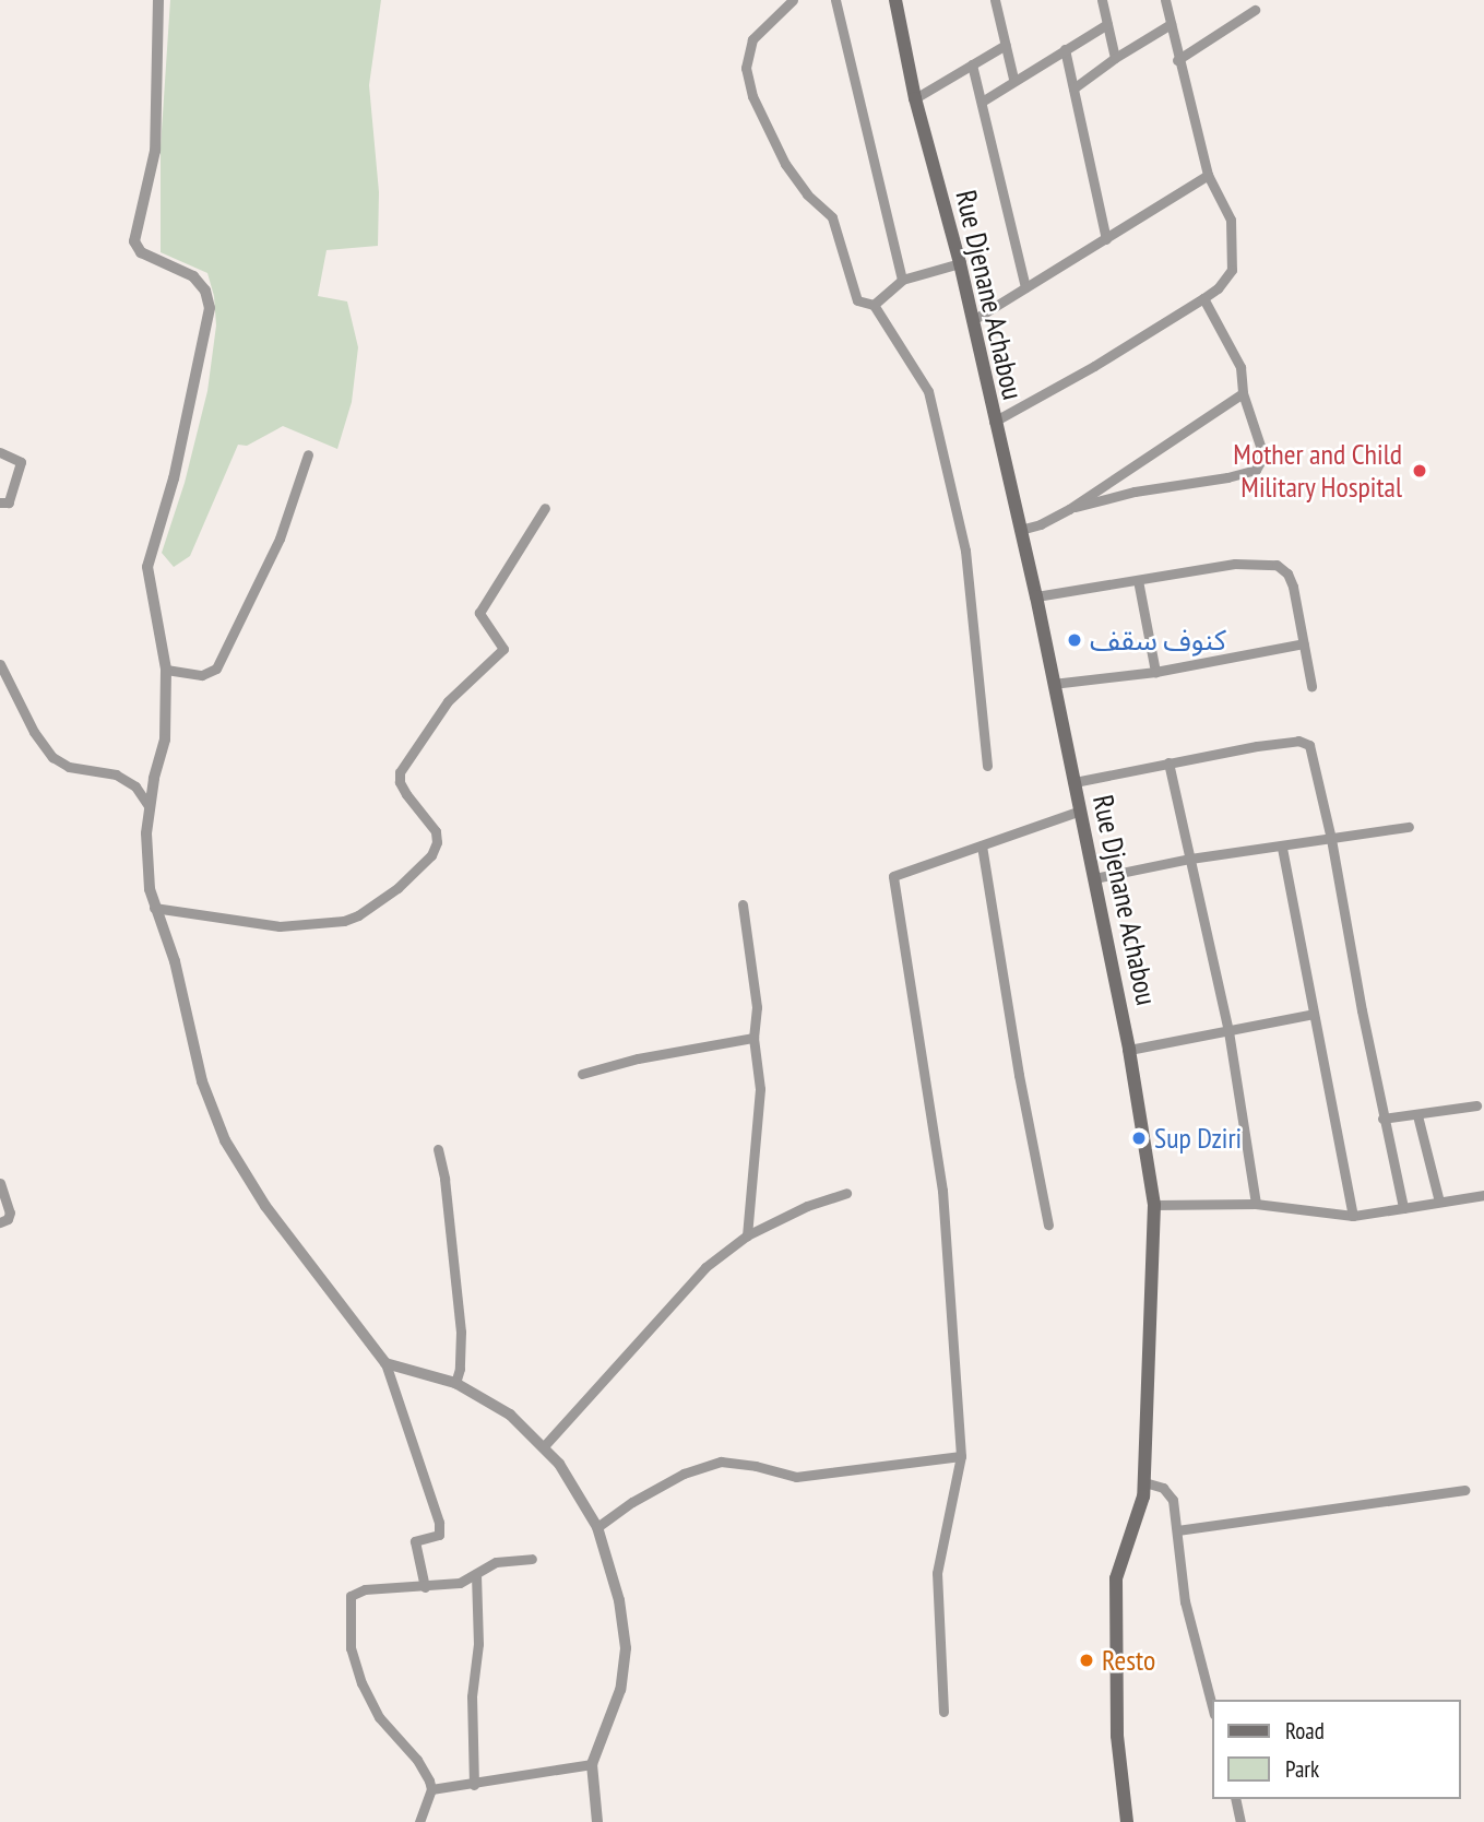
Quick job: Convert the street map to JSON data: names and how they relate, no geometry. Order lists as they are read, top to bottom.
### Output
{
  "streets": {
    "main road": ["Rue Djenane Achabou"]
  },
  "places": [
    "Mother and Child Military Hospital",
    "كنوف سقف",
    "Sup Dziri",
    "Resto"
  ],
  "legend": ["Road", "Park"]
}
